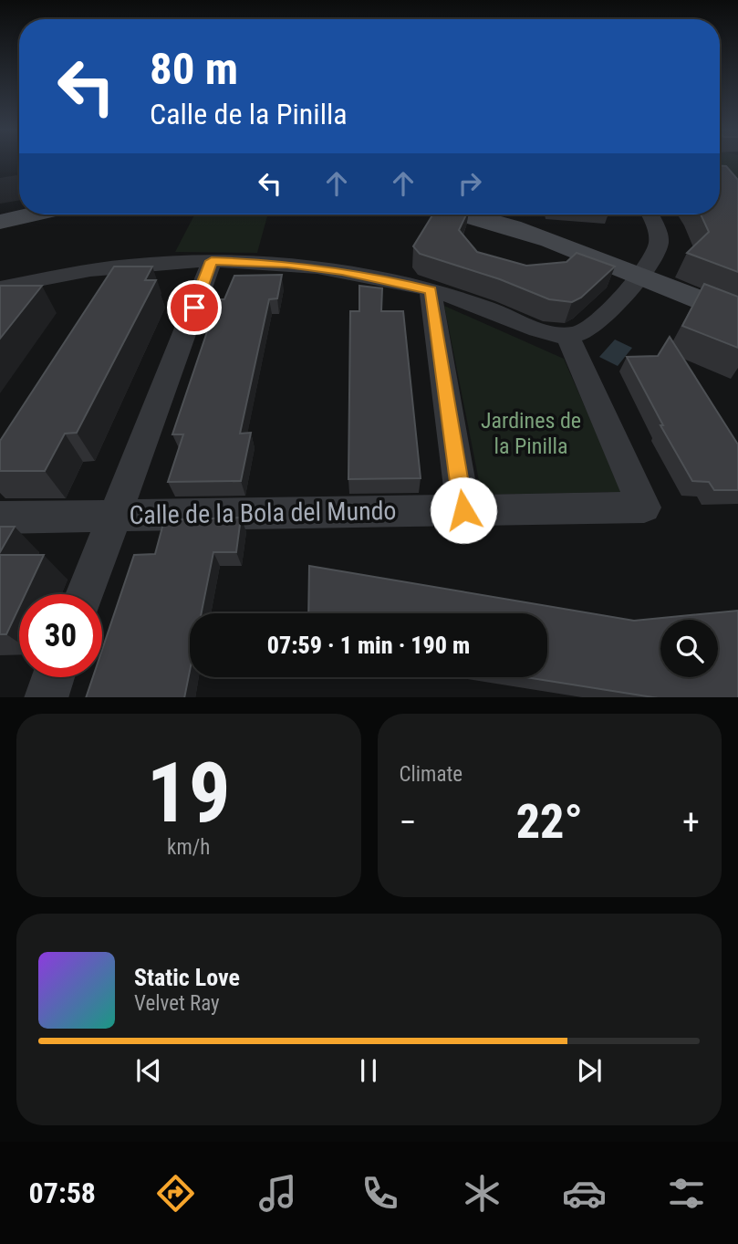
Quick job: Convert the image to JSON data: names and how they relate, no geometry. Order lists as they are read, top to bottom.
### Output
{
  "streets": {
    "street": ["Calle de la Bola del Mundo"]
  },
  "parks": ["Jardines de la Pinilla"],
  "page": {
    "turn": ["80 m", "Calle de la Pinilla"],
    "limit": "30",
    "trip": "07:59 · 1 min · 190 m",
    "tile": [
      ["19", "km/h"],
      "Climate"
    ],
    "heat": ["−", "22°", "+"],
    "song": ["Static Love", "Velvet Ray"],
    "tabs": "07:58"
  }
}
